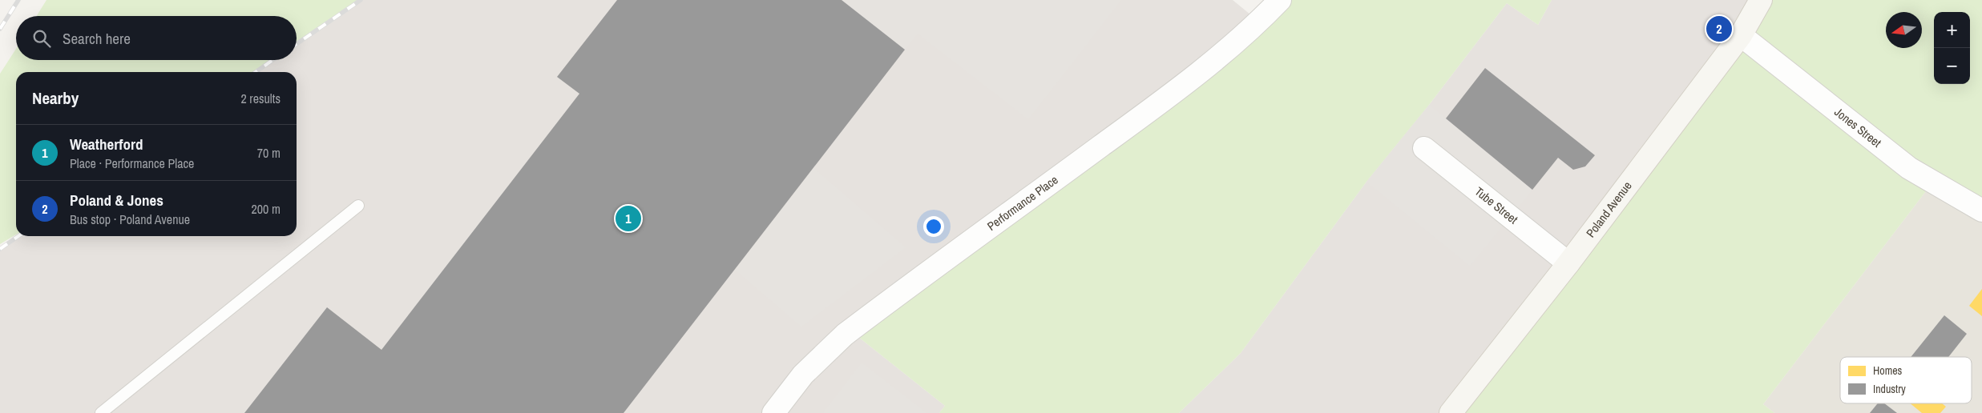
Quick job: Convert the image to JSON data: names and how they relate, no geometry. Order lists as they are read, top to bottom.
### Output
{
  "streets": {
    "main road": ["Poland Avenue"],
    "street": ["Jones Street", "Performance Place", "Tube Street"]
  },
  "crossings": [
    ["Jones Street", "Poland Avenue"],
    ["Tube Street", "Poland Avenue"]
  ],
  "legend": ["Homes", "Industry"],
  "north": "left",
  "page": {
    "map_buttons": ["+", "−"],
    "pins": ["2", "1"],
    "search": "Search here",
    "heading": ["Nearby", "2 results"],
    "list": [
      {
        "mark": "1",
        "name": "Weatherford",
        "note": "Place · Performance Place",
        "value": "70 m"
      },
      {
        "mark": "2",
        "name": "Poland & Jones",
        "note": "Bus stop · Poland Avenue",
        "value": "200 m"
      }
    ]
  }
}
